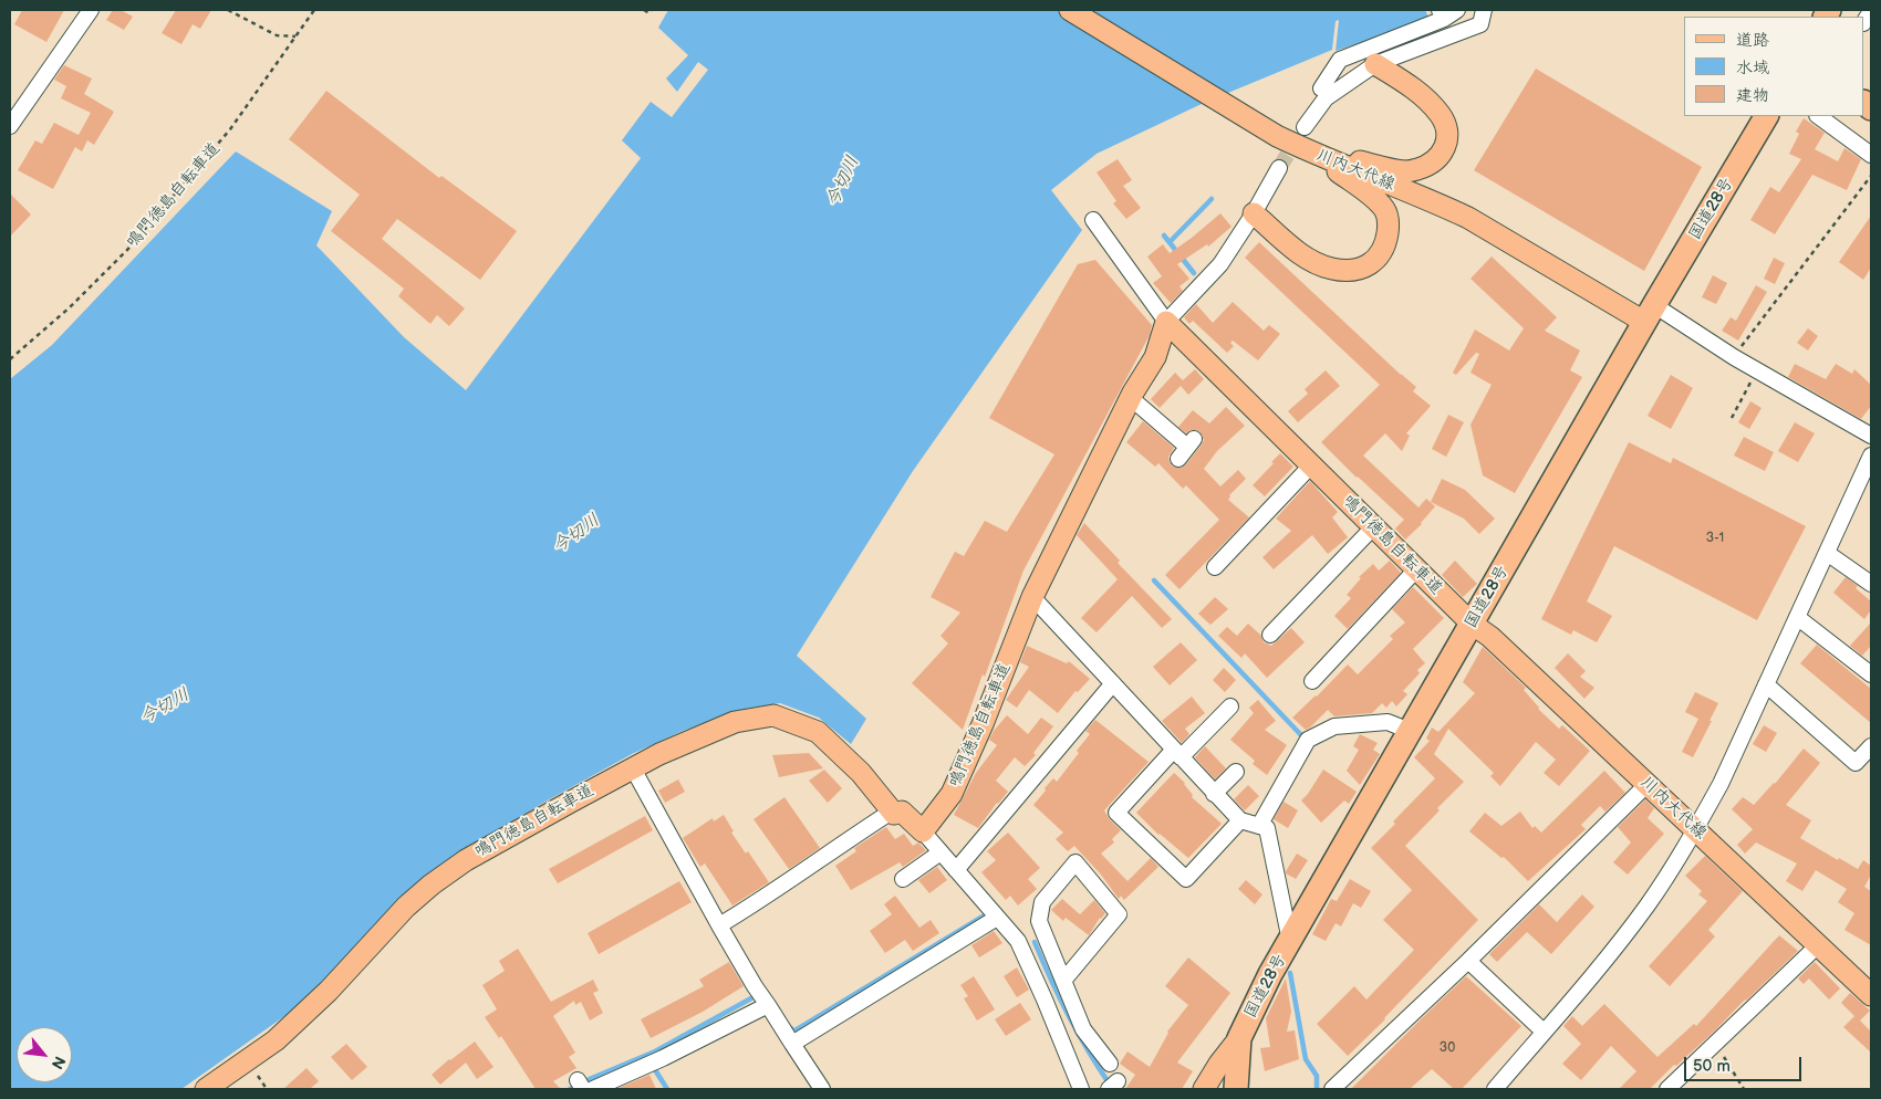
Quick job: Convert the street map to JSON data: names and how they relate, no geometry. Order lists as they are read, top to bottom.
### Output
{
  "streets": {
    "highway": ["国道28号"],
    "main road": ["川内大代線", "鳴門徳島自転車道"]
  },
  "crossings": [
    ["川内大代線", "鳴門徳島自転車道"],
    ["川内大代線", "国道28号"],
    ["鳴門徳島自転車道", "国道28号"]
  ],
  "water": ["今切川"],
  "house_numbers": ["3-1", "30"],
  "legend": ["道路", "水域", "建物"],
  "scale_bar": "50 m",
  "north": "bottom right"
}
